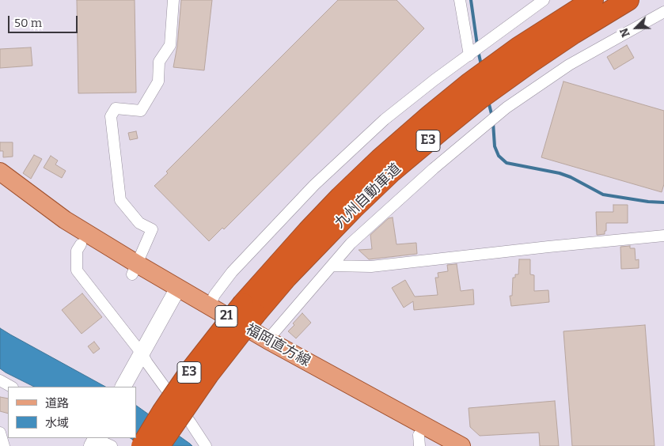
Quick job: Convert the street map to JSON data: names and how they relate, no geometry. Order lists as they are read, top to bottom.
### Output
{
  "streets": {
    "highway": ["E3", "九州自動車道"],
    "main road": ["21", "福岡直方線"]
  },
  "legend": ["道路", "水域"],
  "scale_bar": "50 m",
  "north": "bottom left"
}
